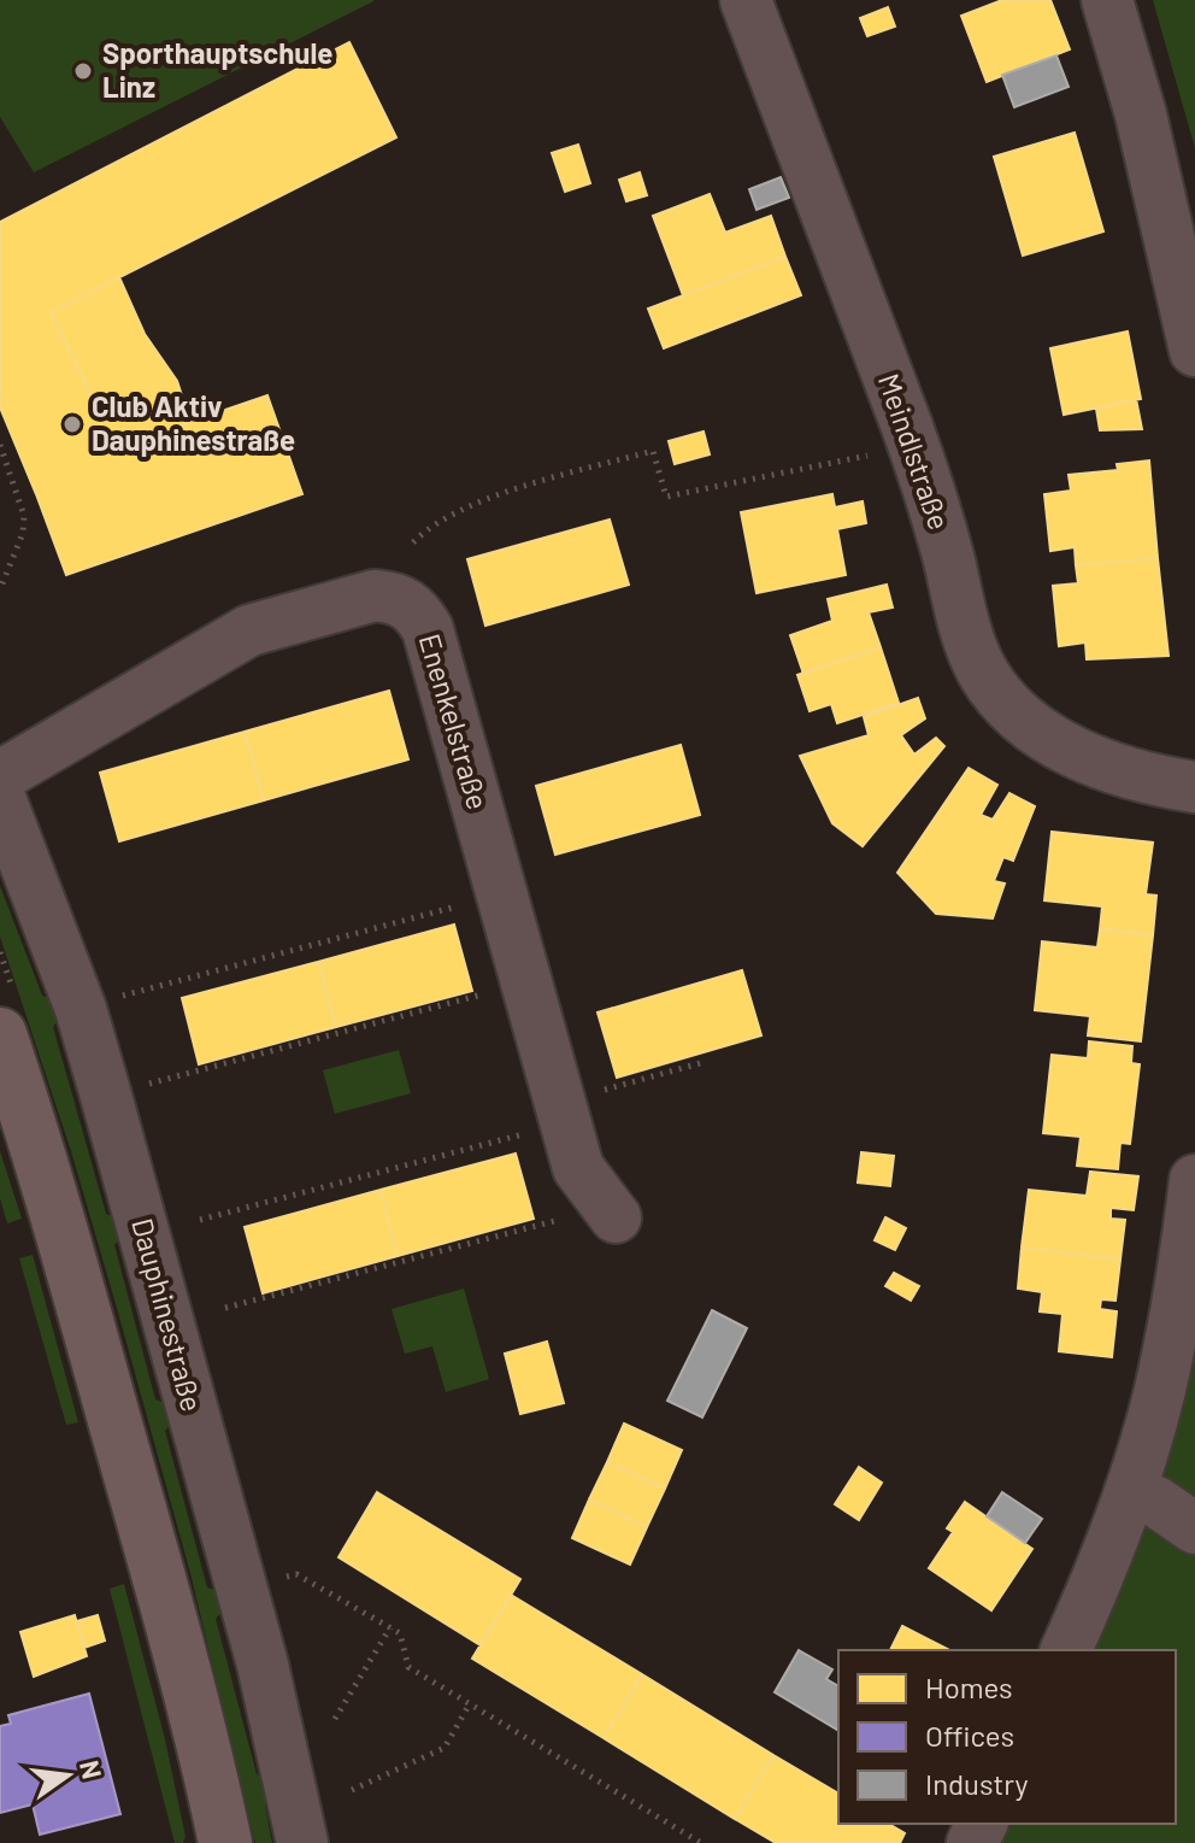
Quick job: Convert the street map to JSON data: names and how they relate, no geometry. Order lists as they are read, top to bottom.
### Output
{
  "streets": {
    "street": ["Meindlstraße", "Enenkelstraße", "Dauphinestraße"]
  },
  "places": ["Sporthauptschule Linz", "Club Aktiv Dauphinestraße"],
  "legend": ["Homes", "Offices", "Industry"],
  "north": "right"
}
